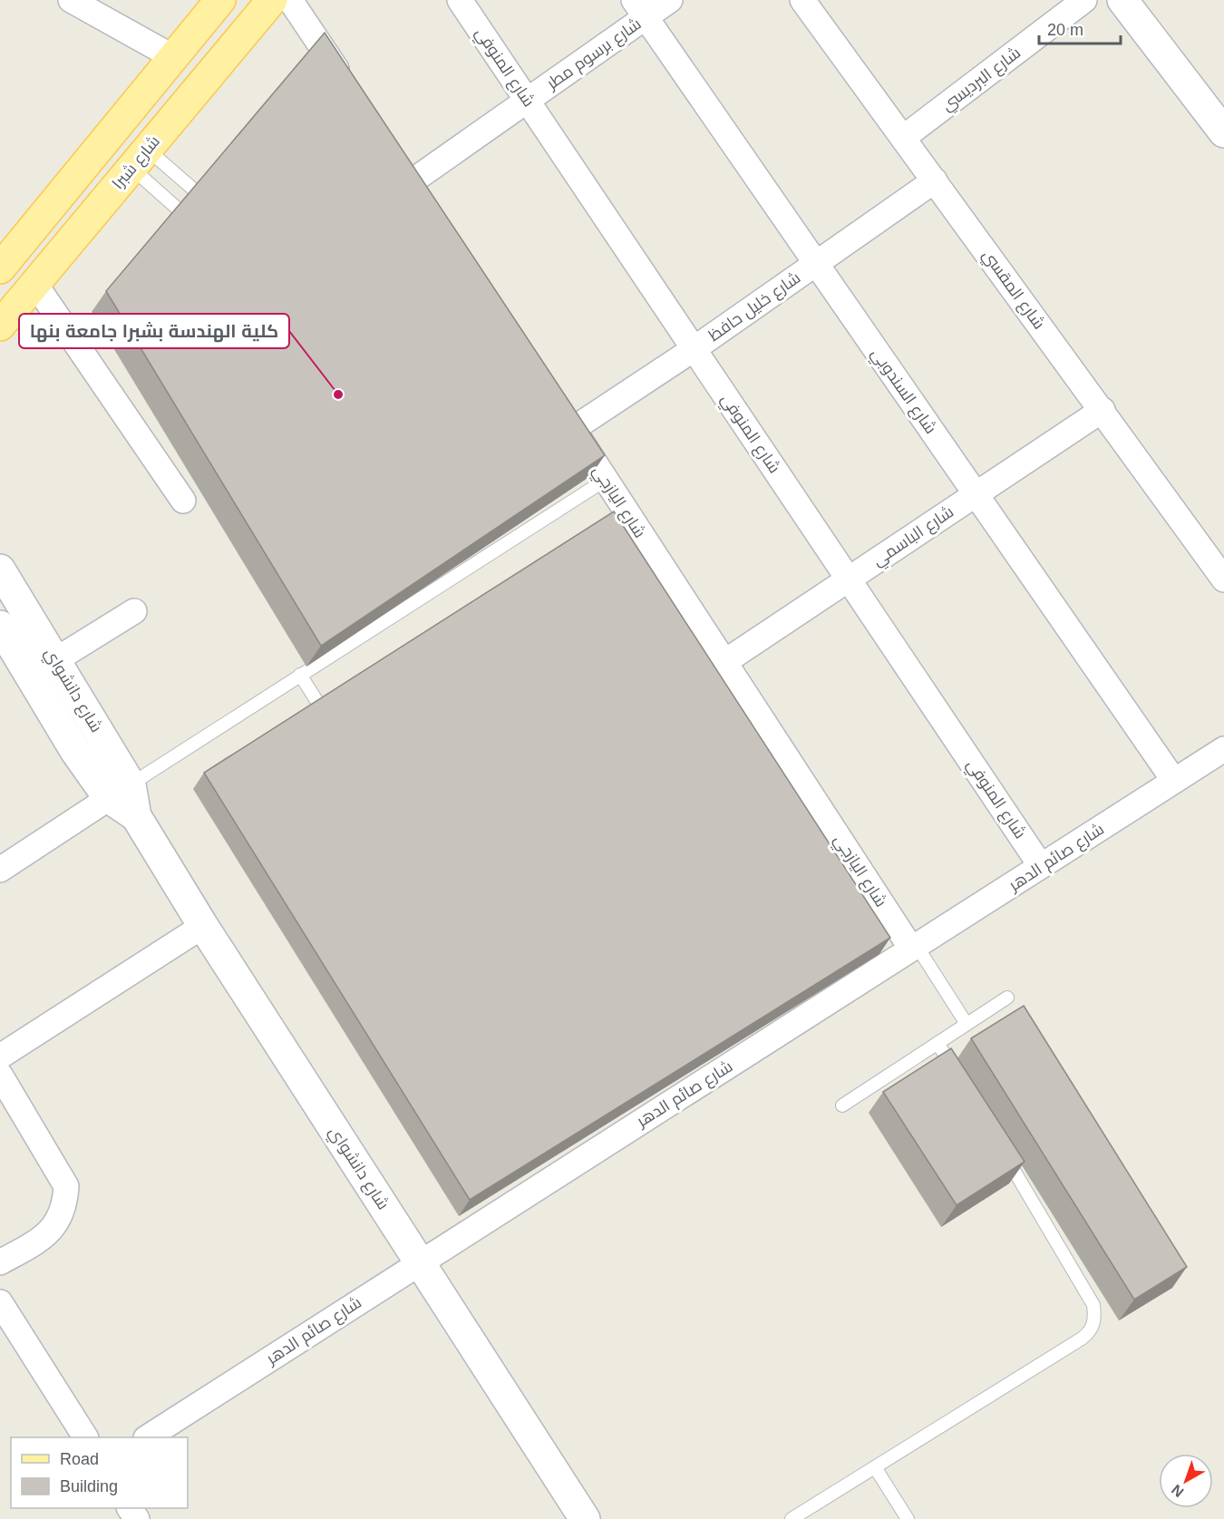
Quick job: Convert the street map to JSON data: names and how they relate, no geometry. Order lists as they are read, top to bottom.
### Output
{
  "streets": {
    "main road": ["شارع شبرا"],
    "street": [
      "شارع برسوم مطر",
      "شارع المنوفي",
      "شارع البرديسي",
      "شارع المقسي",
      "شارع خليل حافظ",
      "شارع السندوبي",
      "شارع اليازجي",
      "شارع الباسمي",
      "شارع دانشواي",
      "شارع صائم الدهر"
    ]
  },
  "crossings": [
    ["شارع برسوم مطر", "شارع المنوفي"],
    ["شارع برسوم مطر", "شارع السندوبي"],
    ["شارع المنوفي", "شارع خليل حافظ"],
    ["شارع المنوفي", "شارع الباسمي"],
    ["شارع المنوفي", "شارع صائم الدهر"],
    ["شارع البرديسي", "شارع المقسي"],
    ["شارع المقسي", "شارع خليل حافظ"],
    ["شارع المقسي", "شارع الباسمي"],
    ["شارع خليل حافظ", "شارع السندوبي"],
    ["شارع خليل حافظ", "شارع اليازجي"],
    ["شارع السندوبي", "شارع الباسمي"],
    ["شارع السندوبي", "شارع صائم الدهر"],
    ["شارع اليازجي", "شارع الباسمي"],
    ["شارع اليازجي", "شارع صائم الدهر"],
    ["شارع دانشواي", "شارع صائم الدهر"]
  ],
  "places": ["كلية الهندسة بشبرا جامعة بنها"],
  "legend": ["Road", "Building"],
  "scale_bar": "20 m",
  "north": "bottom left"
}
